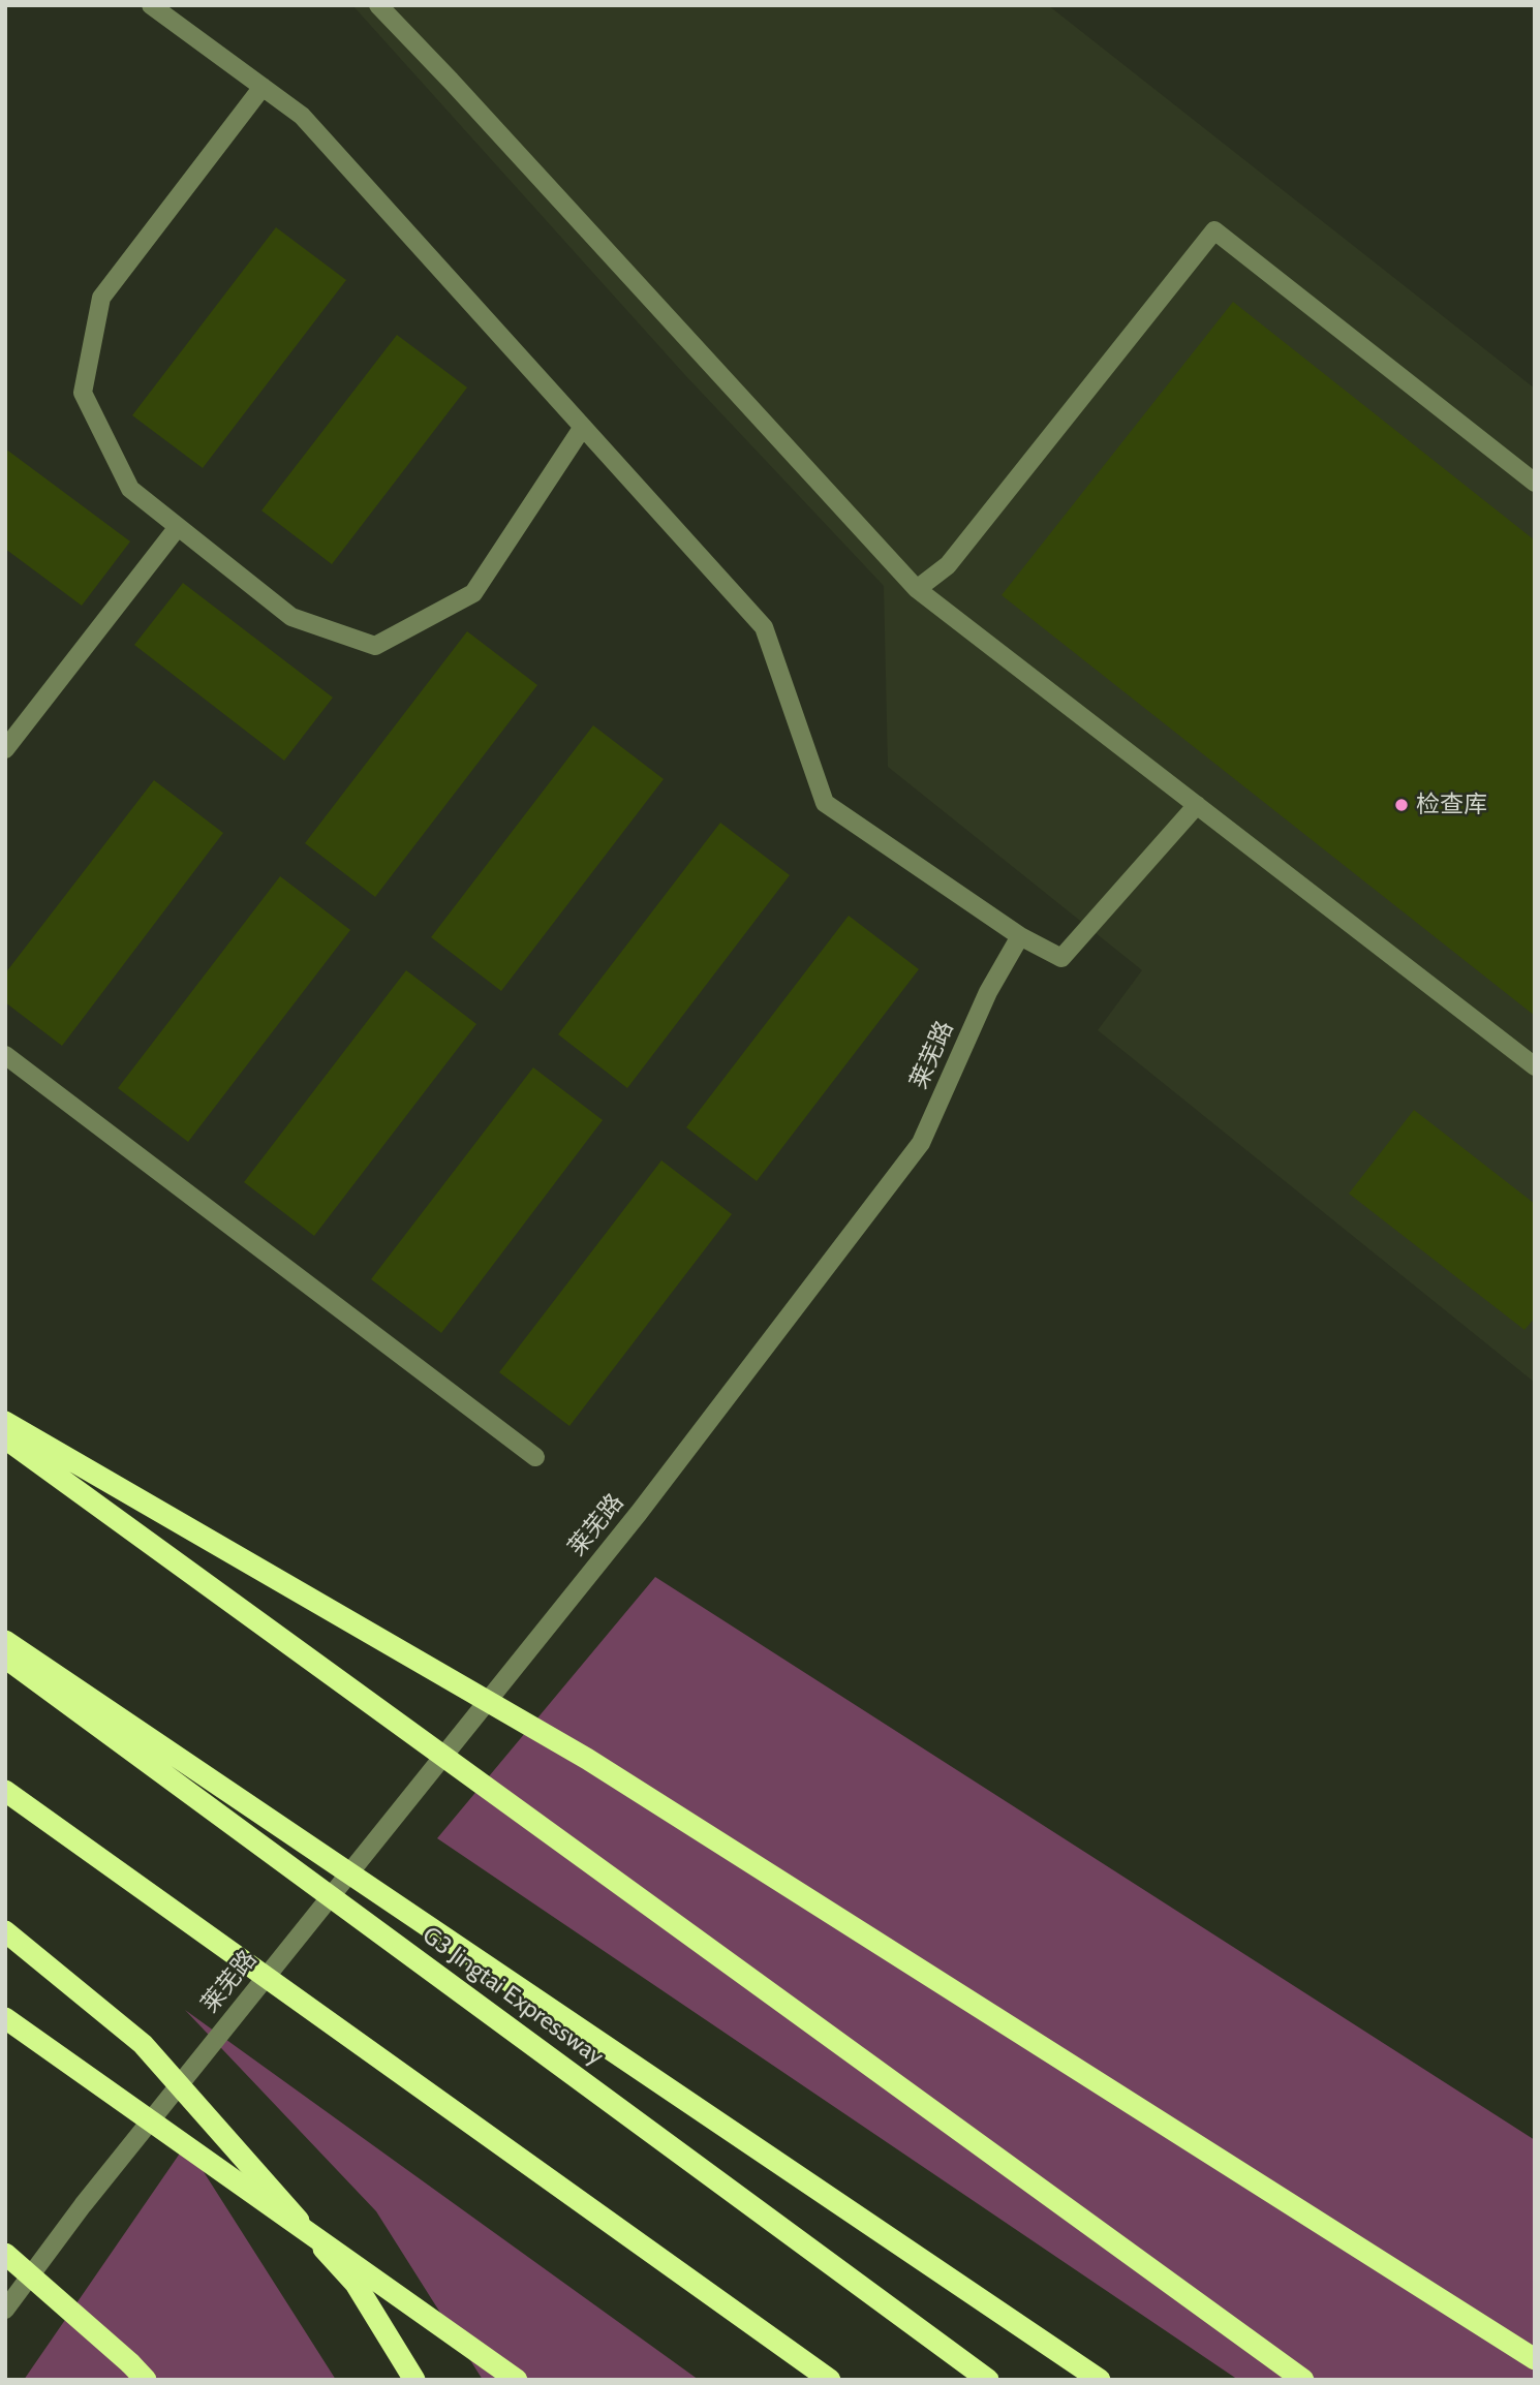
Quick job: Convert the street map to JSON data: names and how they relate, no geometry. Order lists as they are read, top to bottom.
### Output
{
  "streets": {
    "highway": ["G3 Jingtai Expressway"],
    "lane": ["莱芜路"]
  },
  "places": ["检查库"]
}
